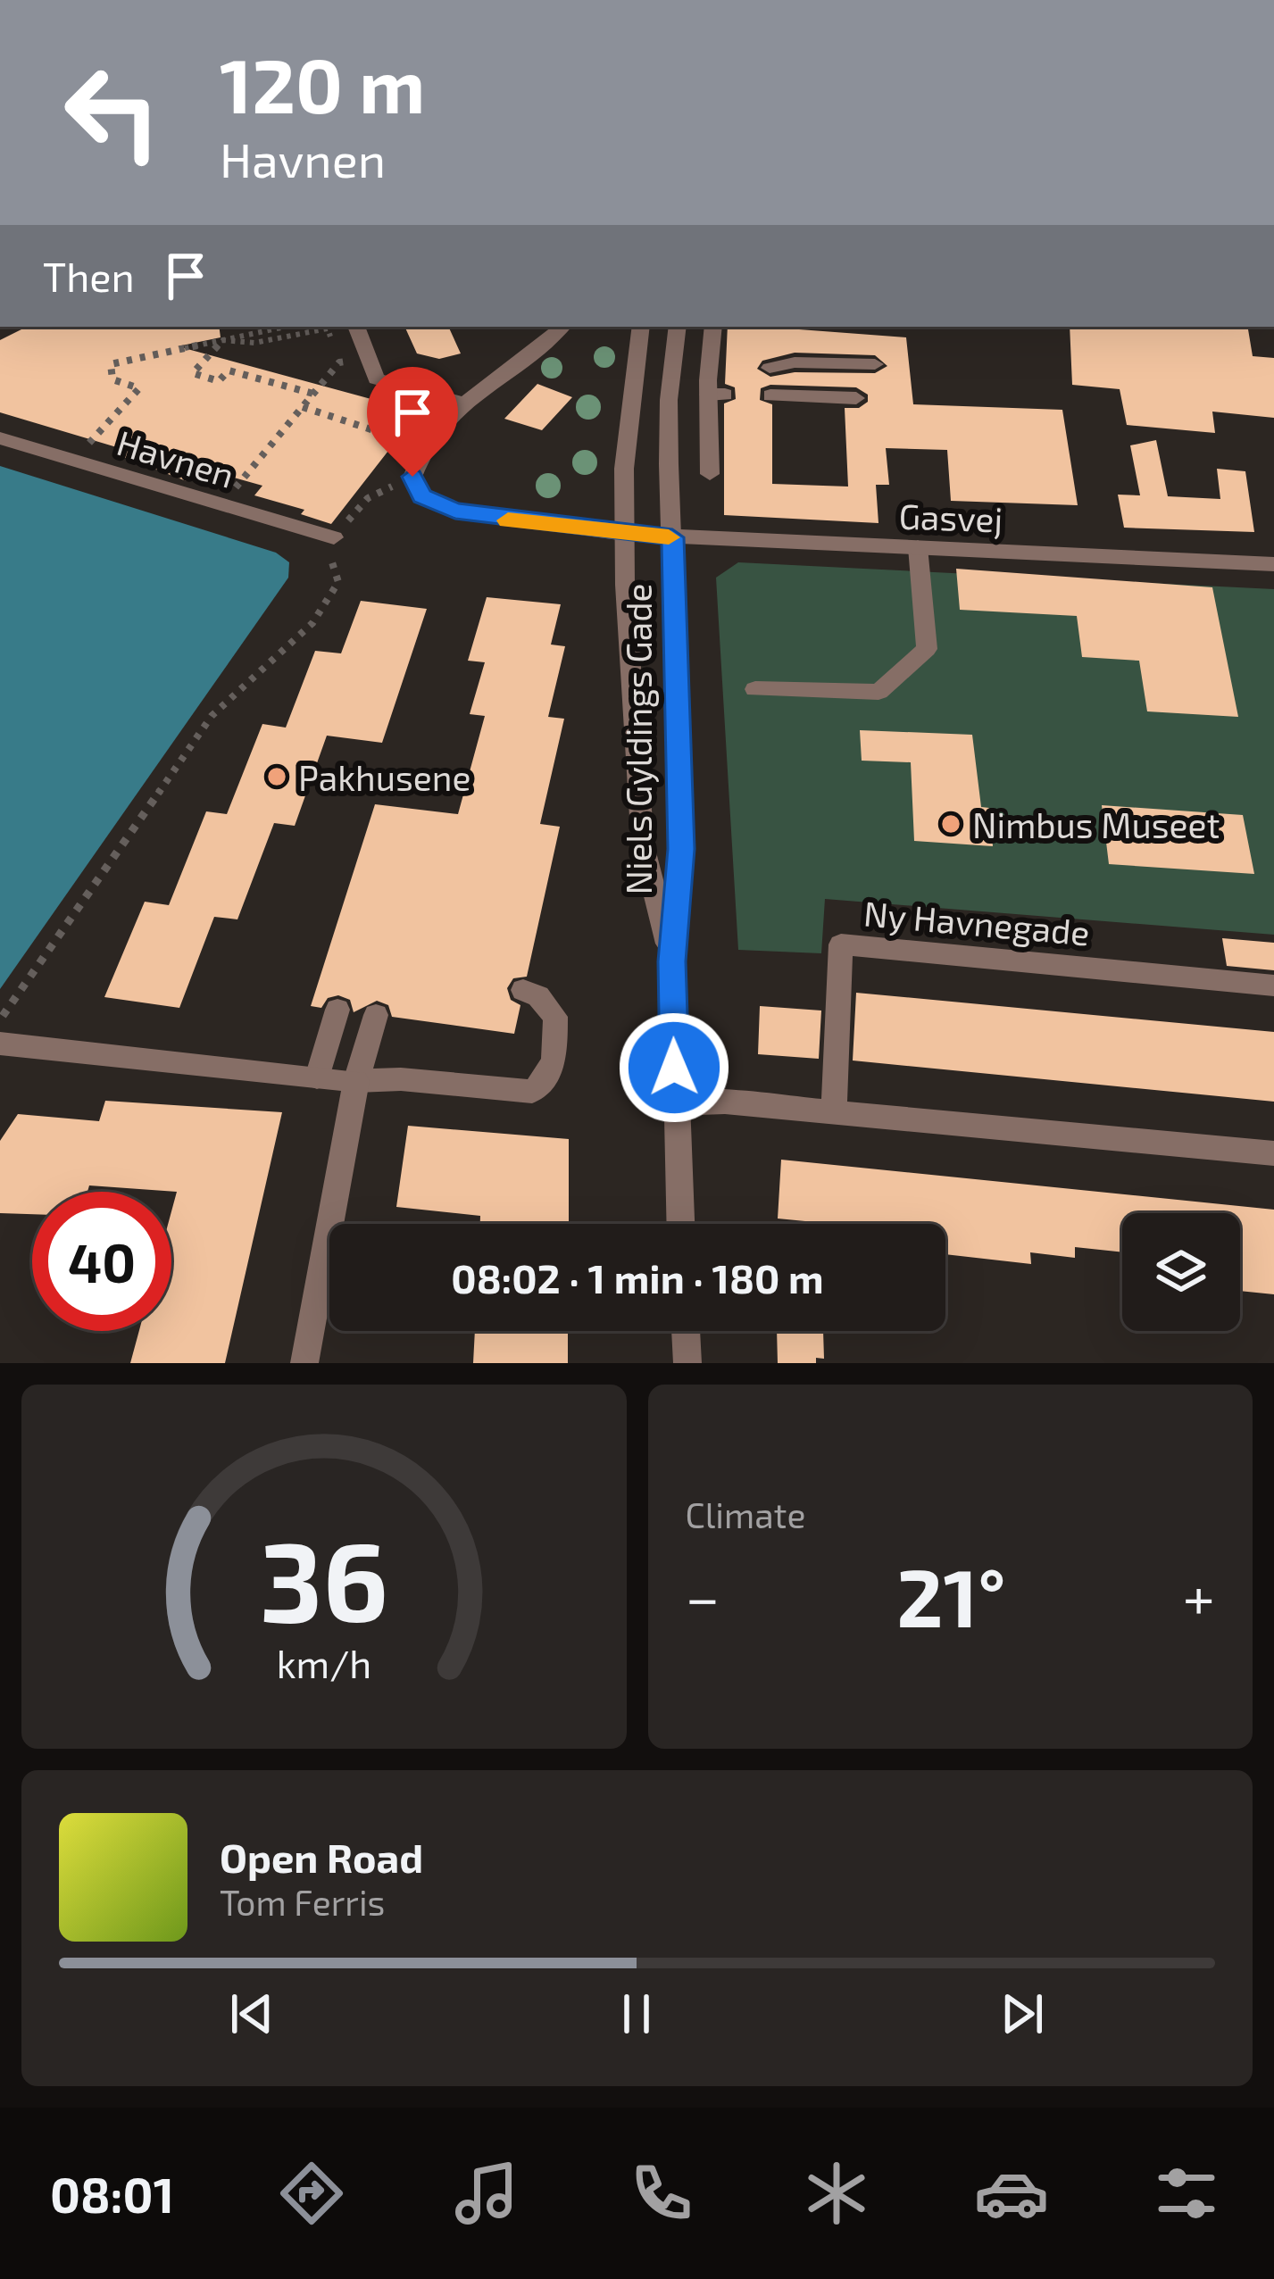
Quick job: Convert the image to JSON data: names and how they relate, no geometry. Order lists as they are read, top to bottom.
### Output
{
  "streets": {
    "street": [
      "Havnen",
      "Gasvej",
      "Niels Gyldings Gade",
      "Ny Havnegade"
    ]
  },
  "crossings": [
    ["Gasvej", "Niels Gyldings Gade"]
  ],
  "places": ["Pakhusene", "Nimbus Museet"],
  "page": {
    "turn": ["120 m", "Havnen"],
    "then": "Then",
    "limit": "40",
    "trip": "08:02 · 1 min · 180 m",
    "tile": "Climate",
    "heat": ["−", "21°", "+"],
    "song": ["Open Road", "Tom Ferris"],
    "tabs": "08:01",
    "gauge": ["36", "km/h"]
  }
}
